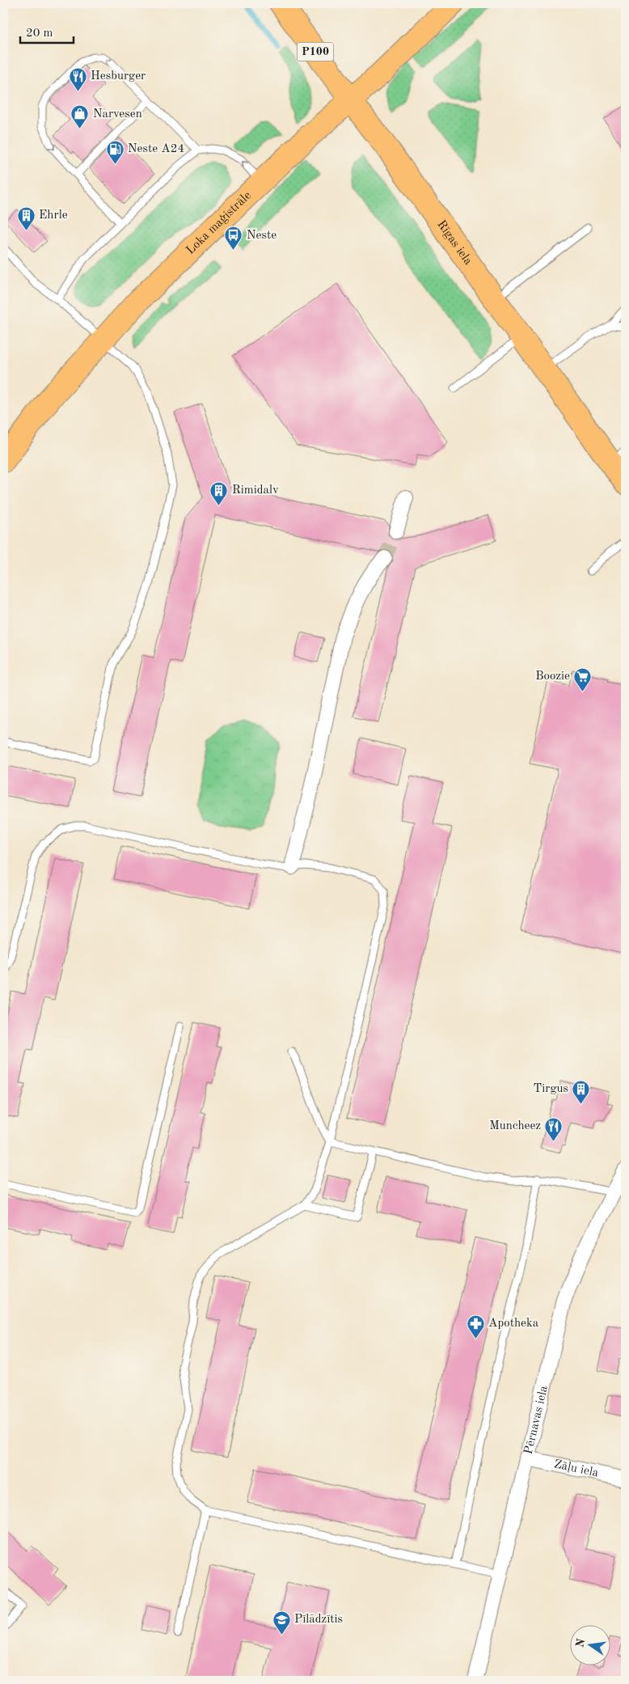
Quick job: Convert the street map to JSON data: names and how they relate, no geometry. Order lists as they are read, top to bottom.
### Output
{
  "streets": {
    "main road": ["P100", "Loka maģistrāle", "Rīgas iela"],
    "street": ["Pērnavas iela", "Zāļu iela"]
  },
  "crossings": [
    ["Loka maģistrāle", "Rīgas iela"],
    ["Pērnavas iela", "Zāļu iela"]
  ],
  "places": {
    "restaurant": ["Hesburger", "Muncheez"],
    "shop": ["Narvesen"],
    "fuel station": ["Neste A24"],
    "building": ["Ehrle", "Rimidalv", "Tirgus"],
    "bus stop": ["Neste"],
    "supermarket": ["Boozie"],
    "pharmacy": ["Apotheka"],
    "school or university": ["Pīlādzītis"]
  },
  "scale_bar": "20 m",
  "north": "left"
}
